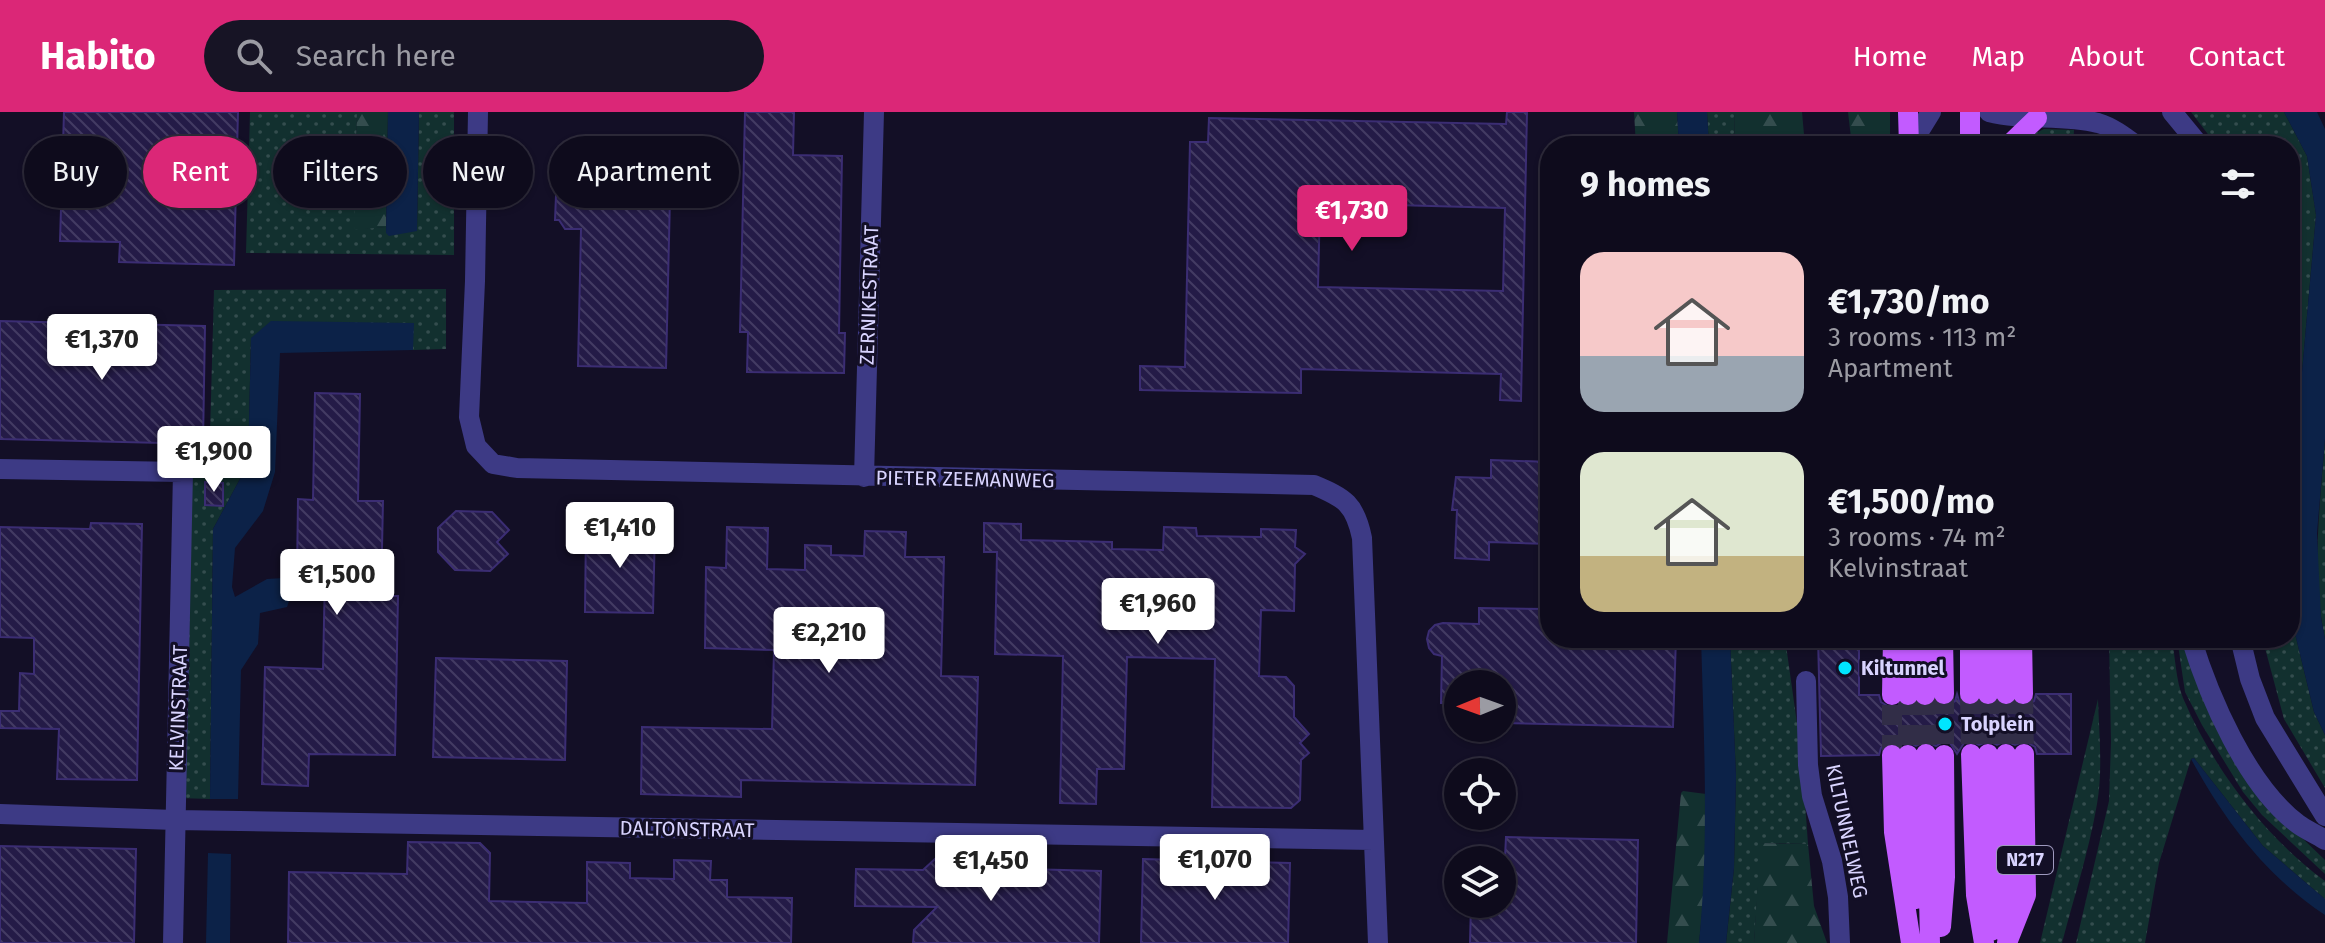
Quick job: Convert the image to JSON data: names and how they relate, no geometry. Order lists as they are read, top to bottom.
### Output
{
  "streets": {
    "main road": ["KILTUNNELWEG", "N217"],
    "street": [
      "ZERNIKESTRAAT",
      "PIETER ZEEMANWEG",
      "KELVINSTRAAT",
      "DALTONSTRAAT"
    ]
  },
  "crossings": [
    ["ZERNIKESTRAAT", "PIETER ZEEMANWEG"],
    ["PIETER ZEEMANWEG", "DALTONSTRAAT"],
    ["KELVINSTRAAT", "DALTONSTRAAT"]
  ],
  "places": ["Kiltunnel", "Tolplein"],
  "north": "left",
  "page": {
    "header": "Habito",
    "search": "Search here",
    "nav": [
      "Home",
      "Map",
      "About",
      "Contact"
    ],
    "chip": [
      "Buy",
      "Rent",
      "Filters",
      "New",
      "Apartment"
    ],
    "heading": "9 homes",
    "price": [
      "€1,730",
      "€1,370",
      "€1,900",
      "€1,410",
      "€1,500",
      "€1,960",
      "€2,210",
      "€1,070",
      "€1,450"
    ],
    "list": [
      {
        "name": "€1,730/mo",
        "note": "3 rooms · 113 m² · Apartment"
      },
      {
        "name": "€1,500/mo",
        "note": "3 rooms · 74 m² · Kelvinstraat"
      }
    ]
  }
}
